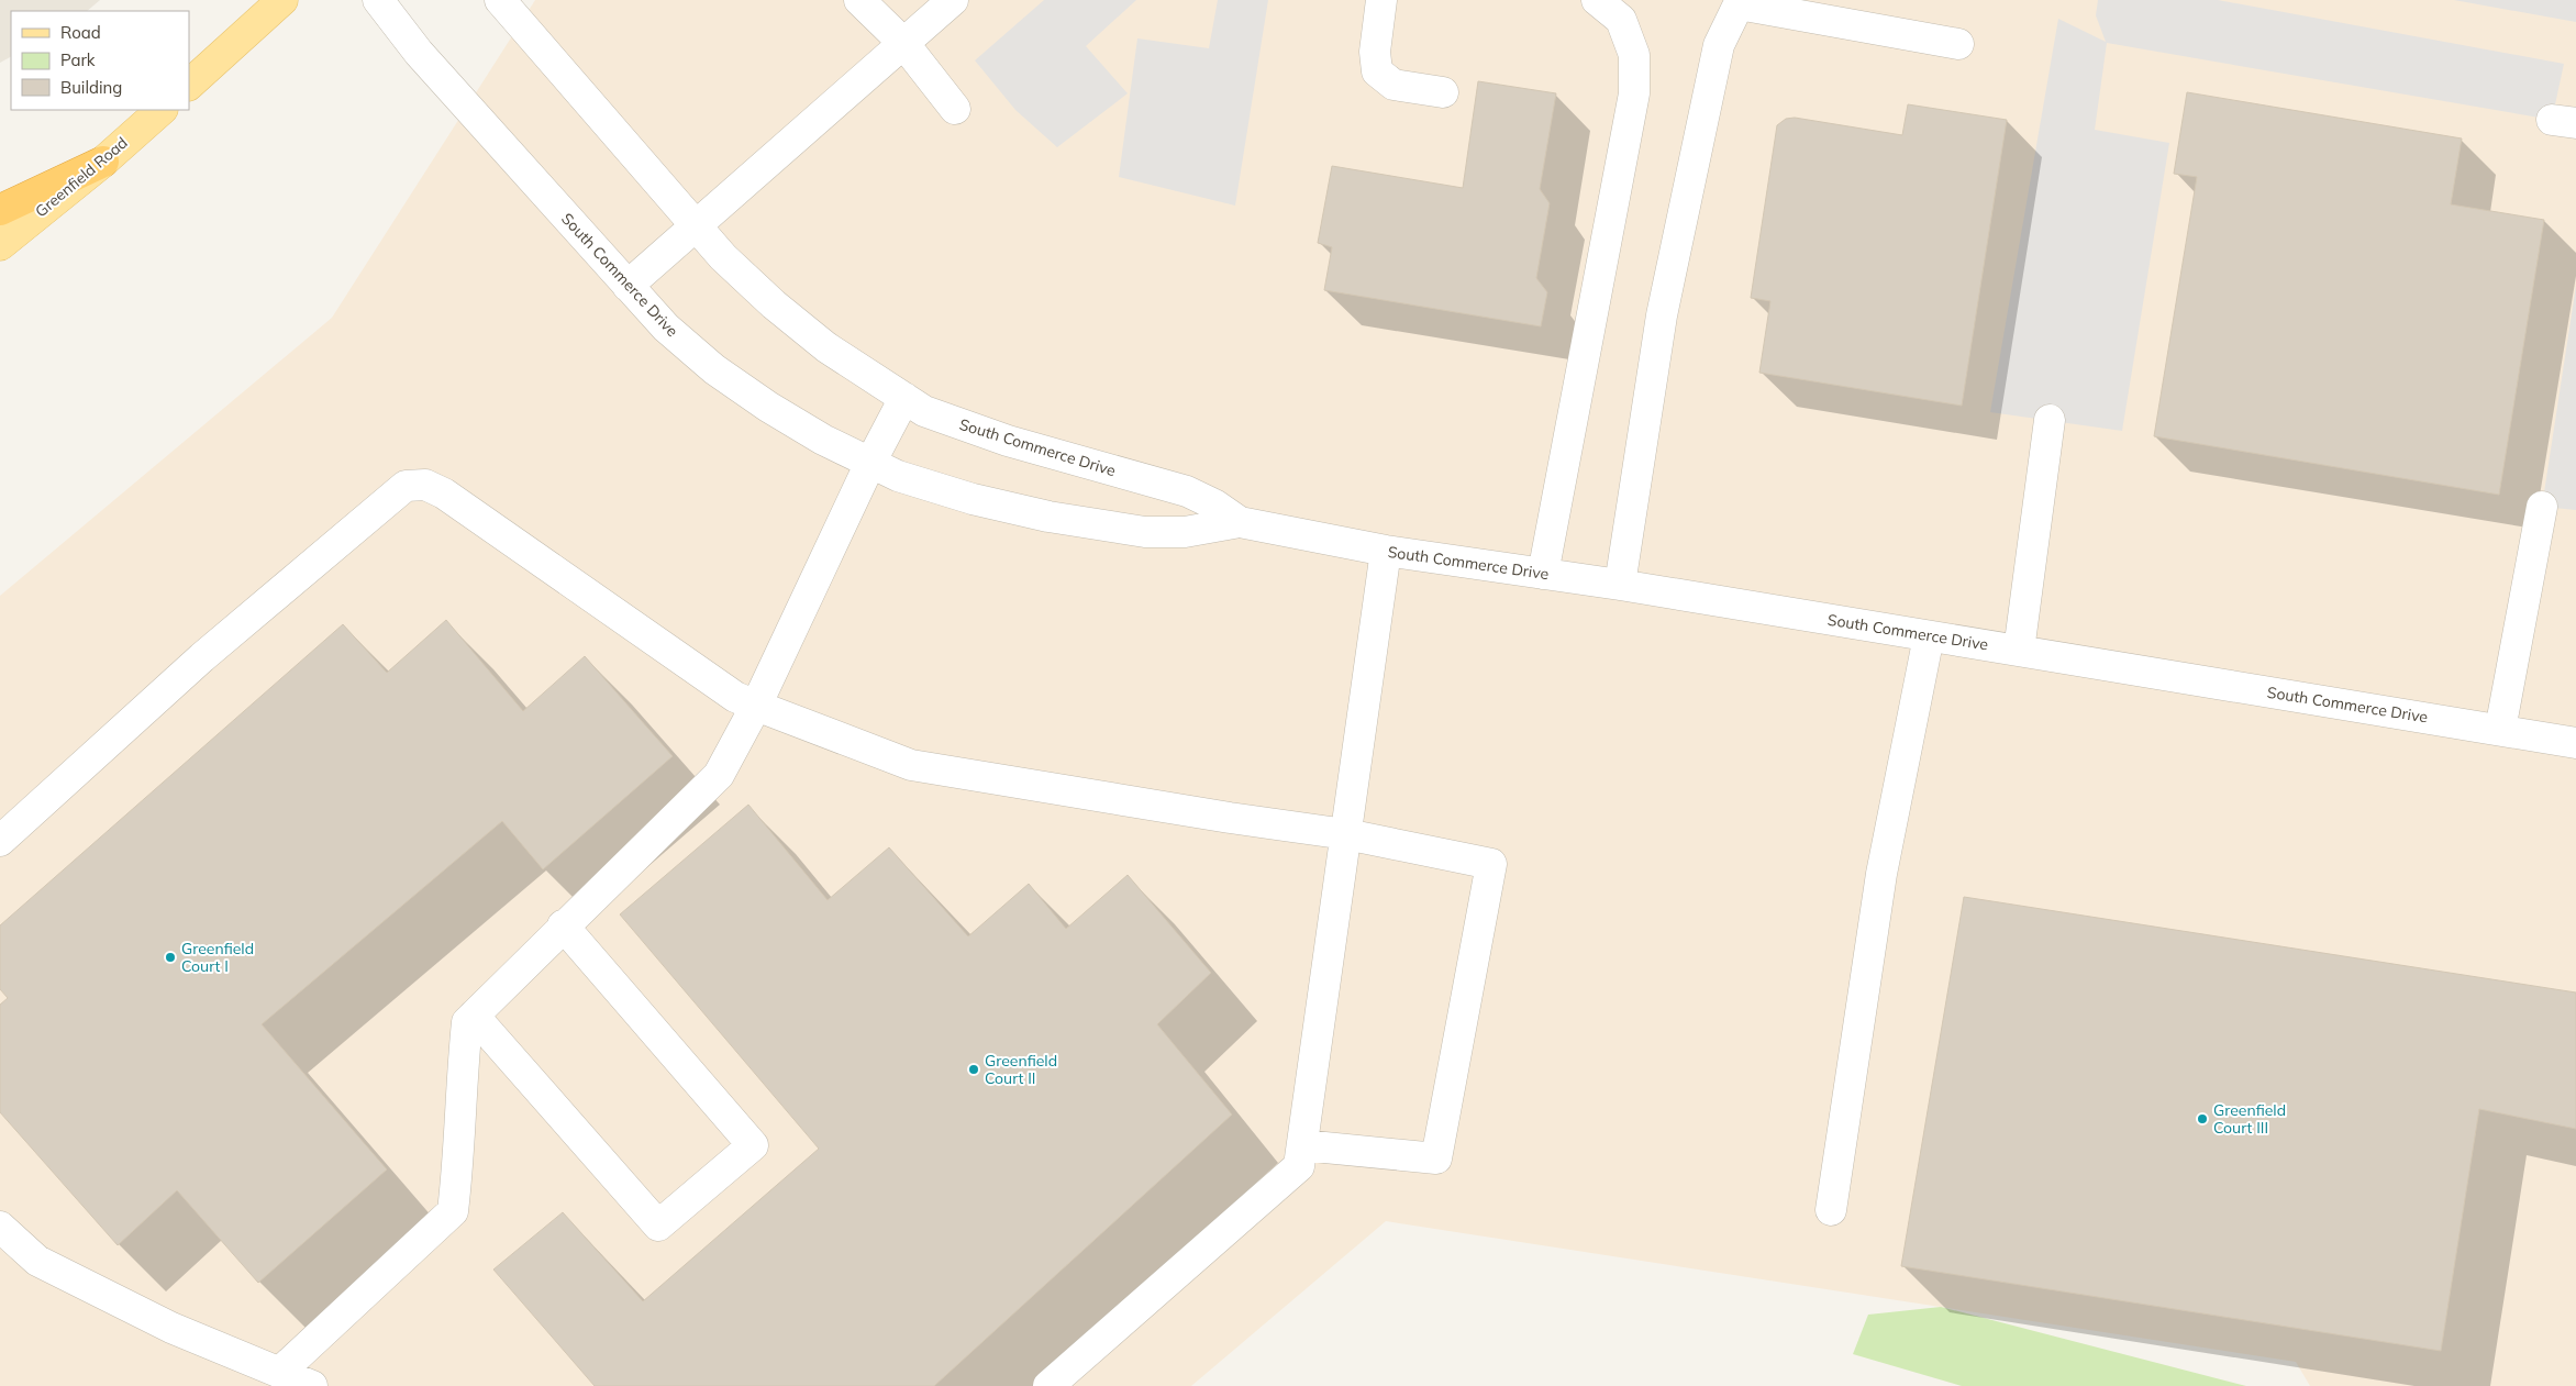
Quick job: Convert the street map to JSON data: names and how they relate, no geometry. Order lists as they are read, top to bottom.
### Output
{
  "streets": {
    "main road": ["Greenfield Road"],
    "street": ["South Commerce Drive"]
  },
  "places": ["Greenfield Court I", "Greenfield Court II", "Greenfield Court III"],
  "legend": ["Road", "Park", "Building"]
}
